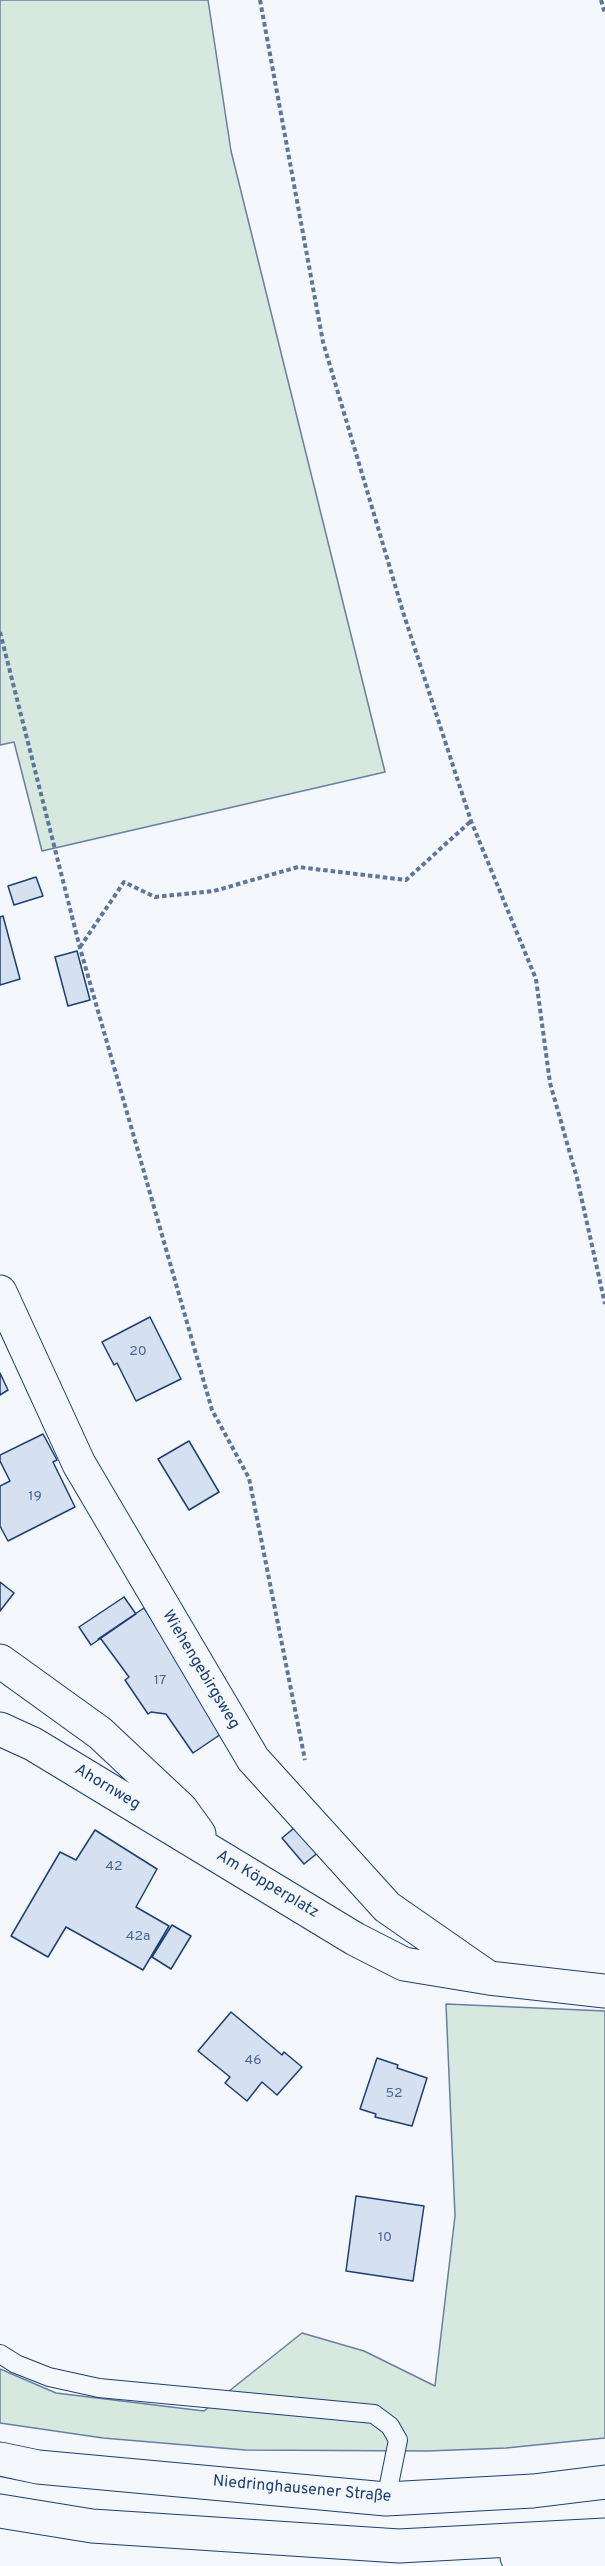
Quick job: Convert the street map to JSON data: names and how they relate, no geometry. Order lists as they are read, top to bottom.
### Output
{
  "streets": {
    "street": [
      "Wiehengebirgsweg",
      "Ahornweg",
      "Am Köpperplatz",
      "Niedringhausener Straße"
    ]
  },
  "crossings": [
    ["Wiehengebirgsweg", "Am Köpperplatz"],
    ["Ahornweg", "Am Köpperplatz"]
  ],
  "house_numbers": [
    "20",
    "19",
    "17",
    "42",
    "42a",
    "46",
    "52",
    "10"
  ]
}
